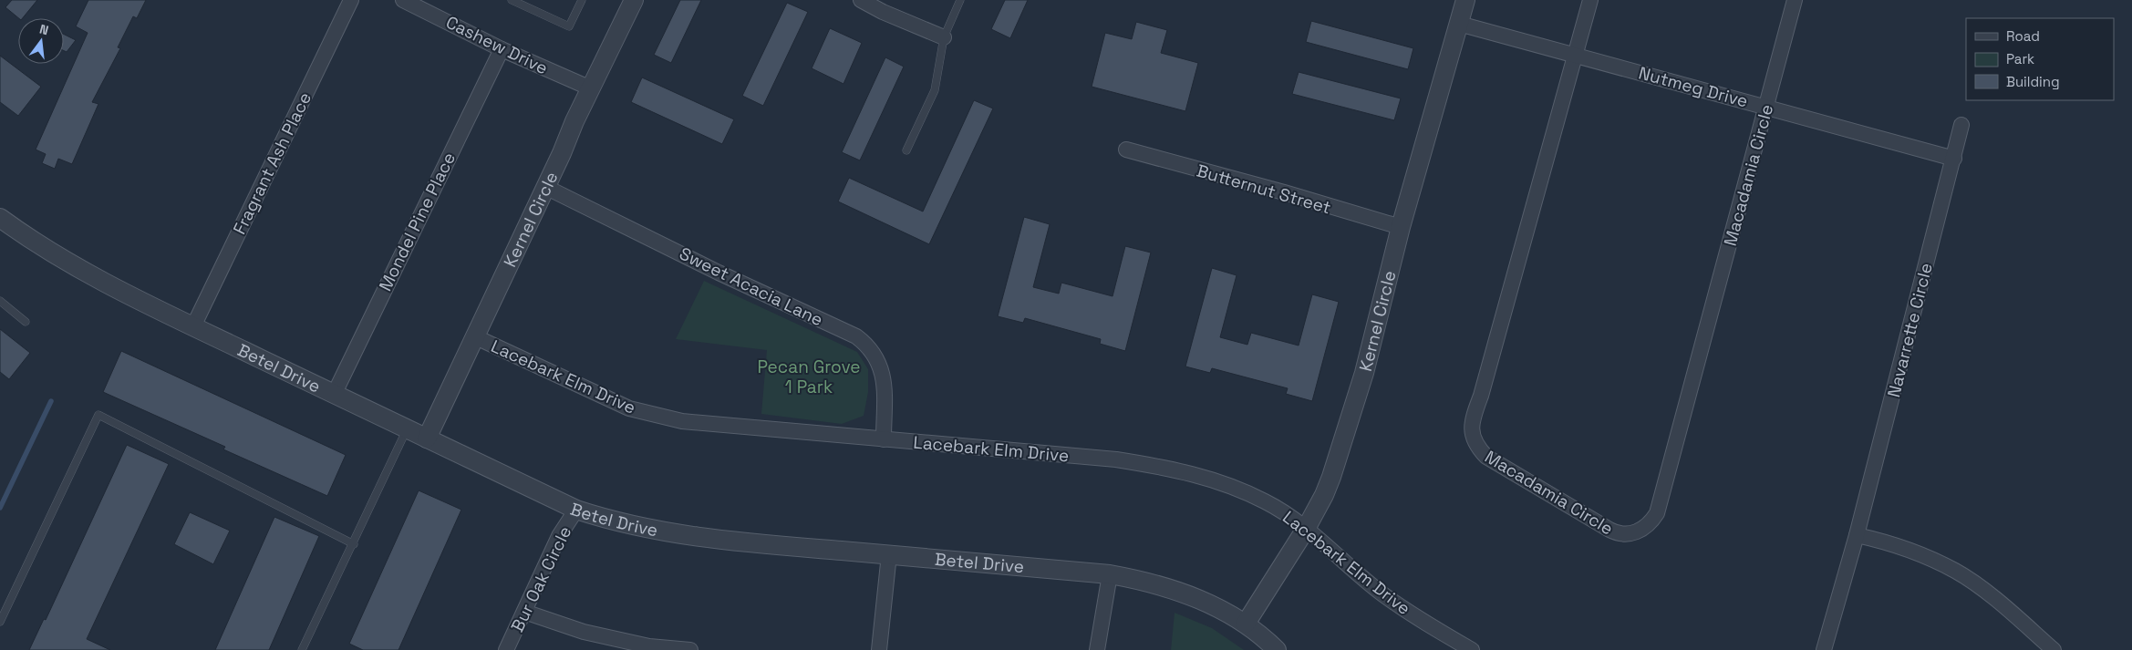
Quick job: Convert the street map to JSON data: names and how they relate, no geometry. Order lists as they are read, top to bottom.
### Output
{
  "streets": {
    "street": [
      "Cashew Drive",
      "Nutmeg Drive",
      "Fragrant Ash Place",
      "Macadamia Circle",
      "Butternut Street",
      "Kernel Circle",
      "Mondel Pine Place",
      "Sweet Acacia Lane",
      "Navarrette Circle",
      "Betel Drive",
      "Lacebark Elm Drive",
      "Bur Oak Circle"
    ]
  },
  "crossings": [
    ["Cashew Drive", "Kernel Circle"],
    ["Cashew Drive", "Mondel Pine Place"],
    ["Nutmeg Drive", "Macadamia Circle"],
    ["Nutmeg Drive", "Kernel Circle"],
    ["Nutmeg Drive", "Navarrette Circle"],
    ["Fragrant Ash Place", "Betel Drive"],
    ["Butternut Street", "Kernel Circle"],
    ["Kernel Circle", "Sweet Acacia Lane"],
    ["Kernel Circle", "Betel Drive"],
    ["Kernel Circle", "Lacebark Elm Drive"],
    ["Mondel Pine Place", "Betel Drive"],
    ["Sweet Acacia Lane", "Lacebark Elm Drive"],
    ["Betel Drive", "Bur Oak Circle"]
  ],
  "parks": ["Pecan Grove 1 Park"],
  "legend": ["Road", "Park", "Building"],
  "north": "top"
}
